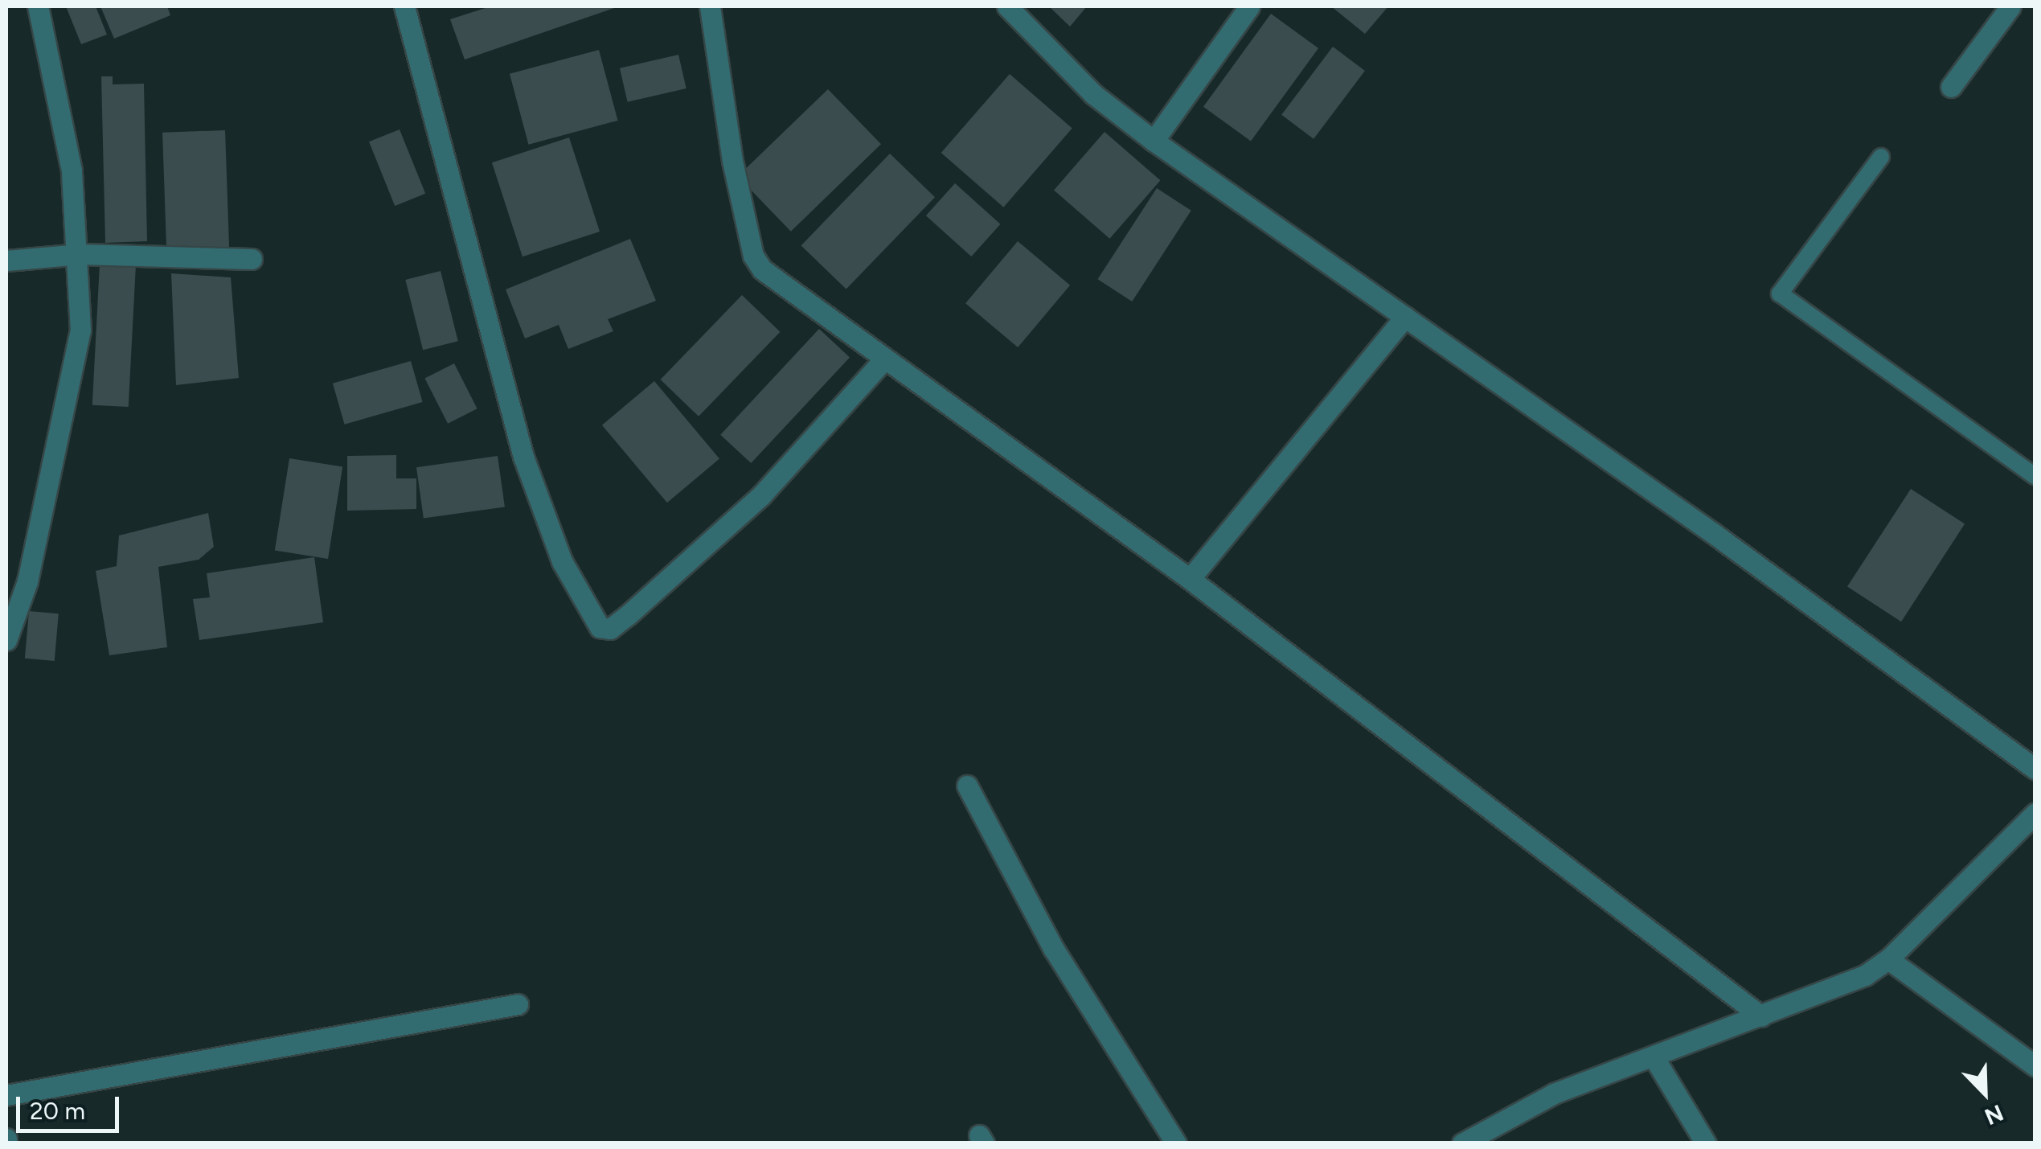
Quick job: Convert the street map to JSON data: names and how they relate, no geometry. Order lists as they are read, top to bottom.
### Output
{
  "scale_bar": "20 m",
  "north": "bottom right"
}
